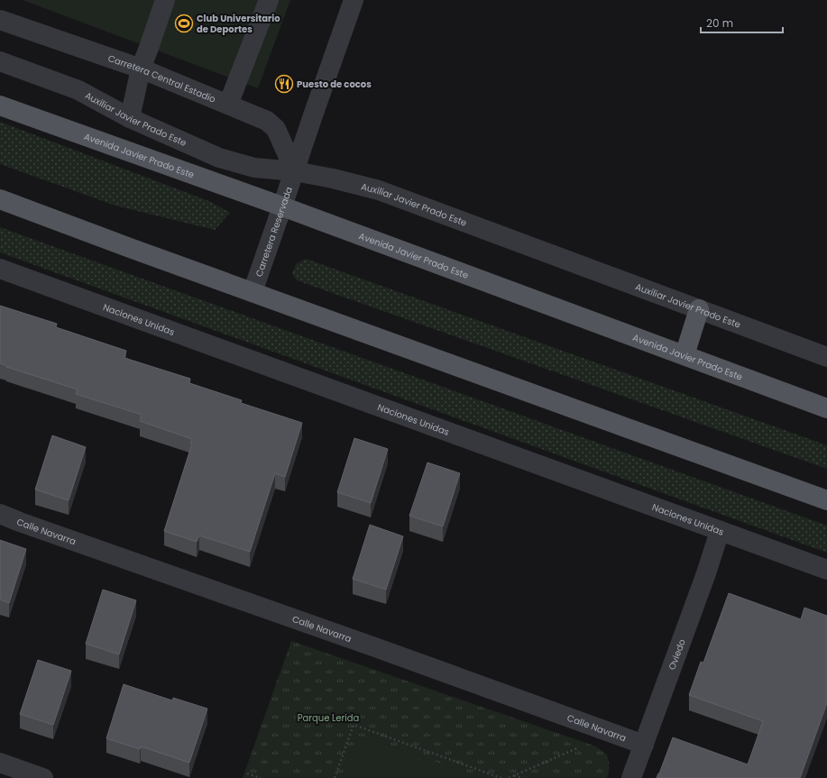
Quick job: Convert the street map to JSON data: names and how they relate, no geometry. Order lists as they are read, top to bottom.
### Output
{
  "streets": {
    "main road": ["Avenida Javier Prado Este"],
    "street": [
      "Carretera Central Estadio",
      "Auxiliar Javier Prado Este",
      "Carretera Reservada",
      "Naciones Unidas",
      "Calle Navarra",
      "Oviedo"
    ]
  },
  "crossings": [
    ["Carretera Central Estadio", "Auxiliar Javier Prado Este"],
    ["Carretera Central Estadio", "Carretera Reservada"],
    ["Auxiliar Javier Prado Este", "Carretera Reservada"],
    ["Avenida Javier Prado Este", "Carretera Reservada"],
    ["Naciones Unidas", "Oviedo"],
    ["Calle Navarra", "Oviedo"]
  ],
  "parks": ["Parque Lerida"],
  "places": {
    "sports": ["Club Universitario de Deportes"],
    "restaurant": ["Puesto de cocos"]
  },
  "scale_bar": "20 m"
}
